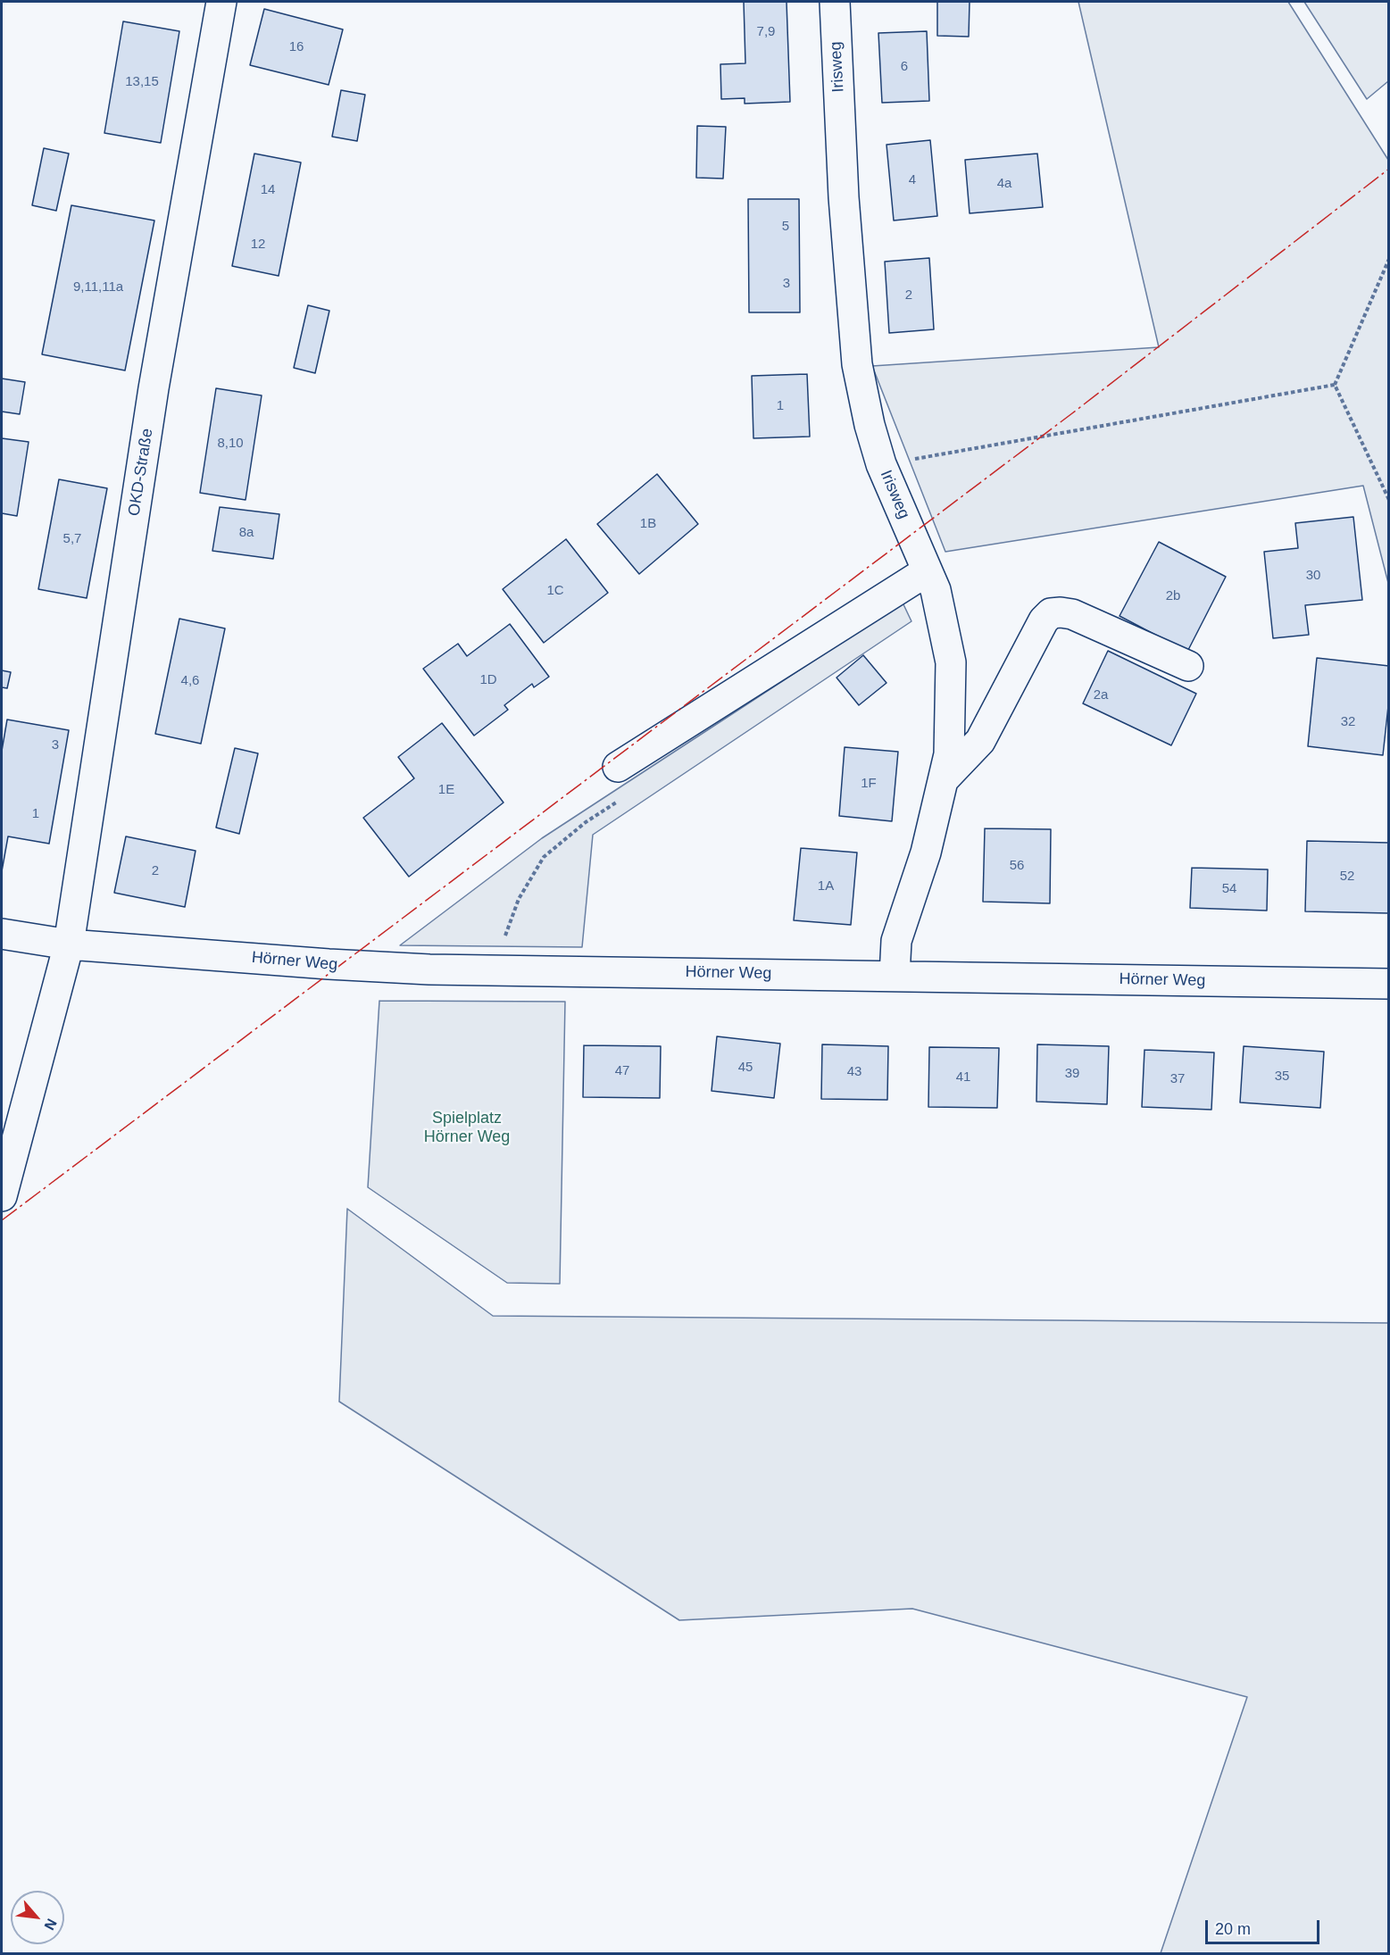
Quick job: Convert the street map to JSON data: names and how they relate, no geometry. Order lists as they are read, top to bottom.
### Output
{
  "streets": {
    "street": ["Irisweg", "OKD-Straße", "Hörner Weg"]
  },
  "crossings": [
    ["Irisweg", "Hörner Weg"],
    ["OKD-Straße", "Hörner Weg"]
  ],
  "parks": ["Spielplatz Hörner Weg"],
  "house_numbers": [
    "7,9",
    "16",
    "6",
    "13,15",
    "4",
    "4a",
    "14",
    "5",
    "12",
    "3",
    "9,11,11a",
    "2",
    "1",
    "8,10",
    "1B",
    "8a",
    "5,7",
    "30",
    "1C",
    "2b",
    "1D",
    "4,6",
    "2a",
    "32",
    "3",
    "1F",
    "1E",
    "1",
    "56",
    "2",
    "52",
    "1A",
    "54",
    "45",
    "47",
    "43",
    "39",
    "35",
    "41",
    "37"
  ],
  "scale_bar": "20 m",
  "north": "bottom right"
}
